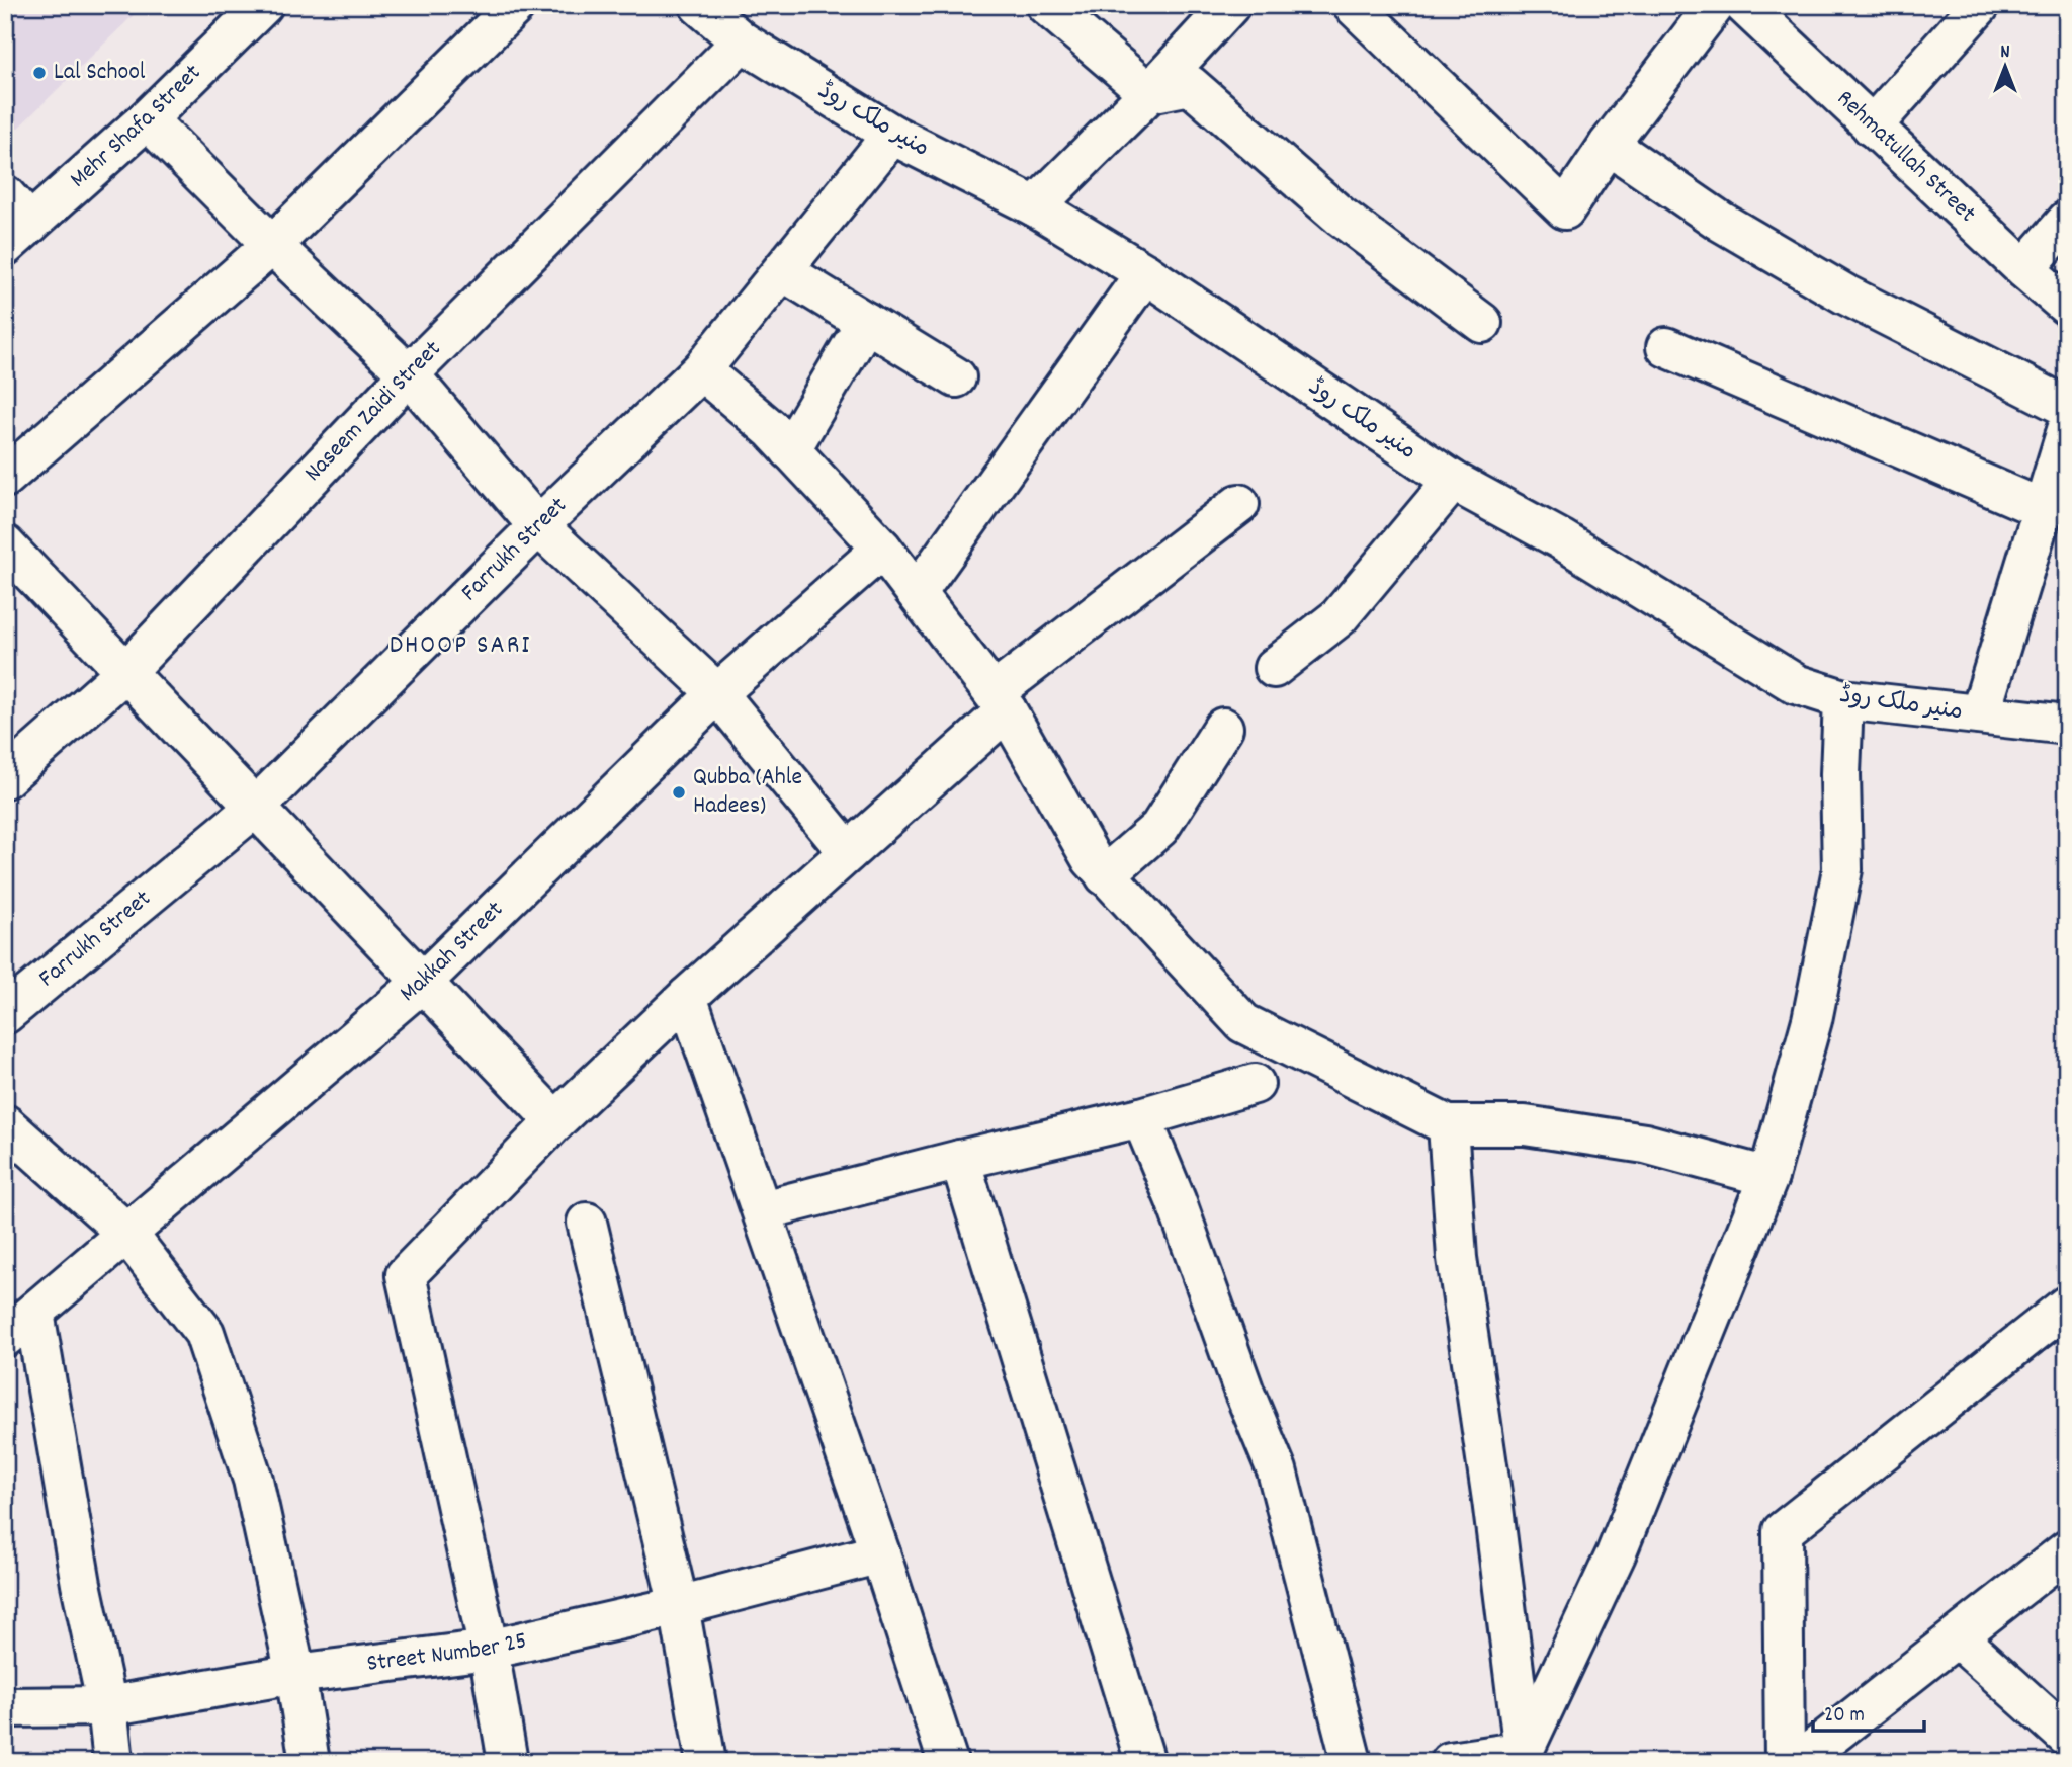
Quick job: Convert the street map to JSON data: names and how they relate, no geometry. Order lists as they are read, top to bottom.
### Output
{
  "streets": {
    "street": [
      "منیر ملک روڈ",
      "Mehr Shafa Street",
      "Rehmatullah Street",
      "Naseem Zaidi Street",
      "Farrukh Street",
      "Makkah Street",
      "Street Number 25"
    ]
  },
  "crossings": [
    ["منیر ملک روڈ", "Naseem Zaidi Street"],
    ["منیر ملک روڈ", "Farrukh Street"]
  ],
  "districts": ["DHOOP SARI"],
  "places": ["Lal School", "Qubba (Ahle Hadees)"],
  "scale_bar": "20 m",
  "north": "top"
}
